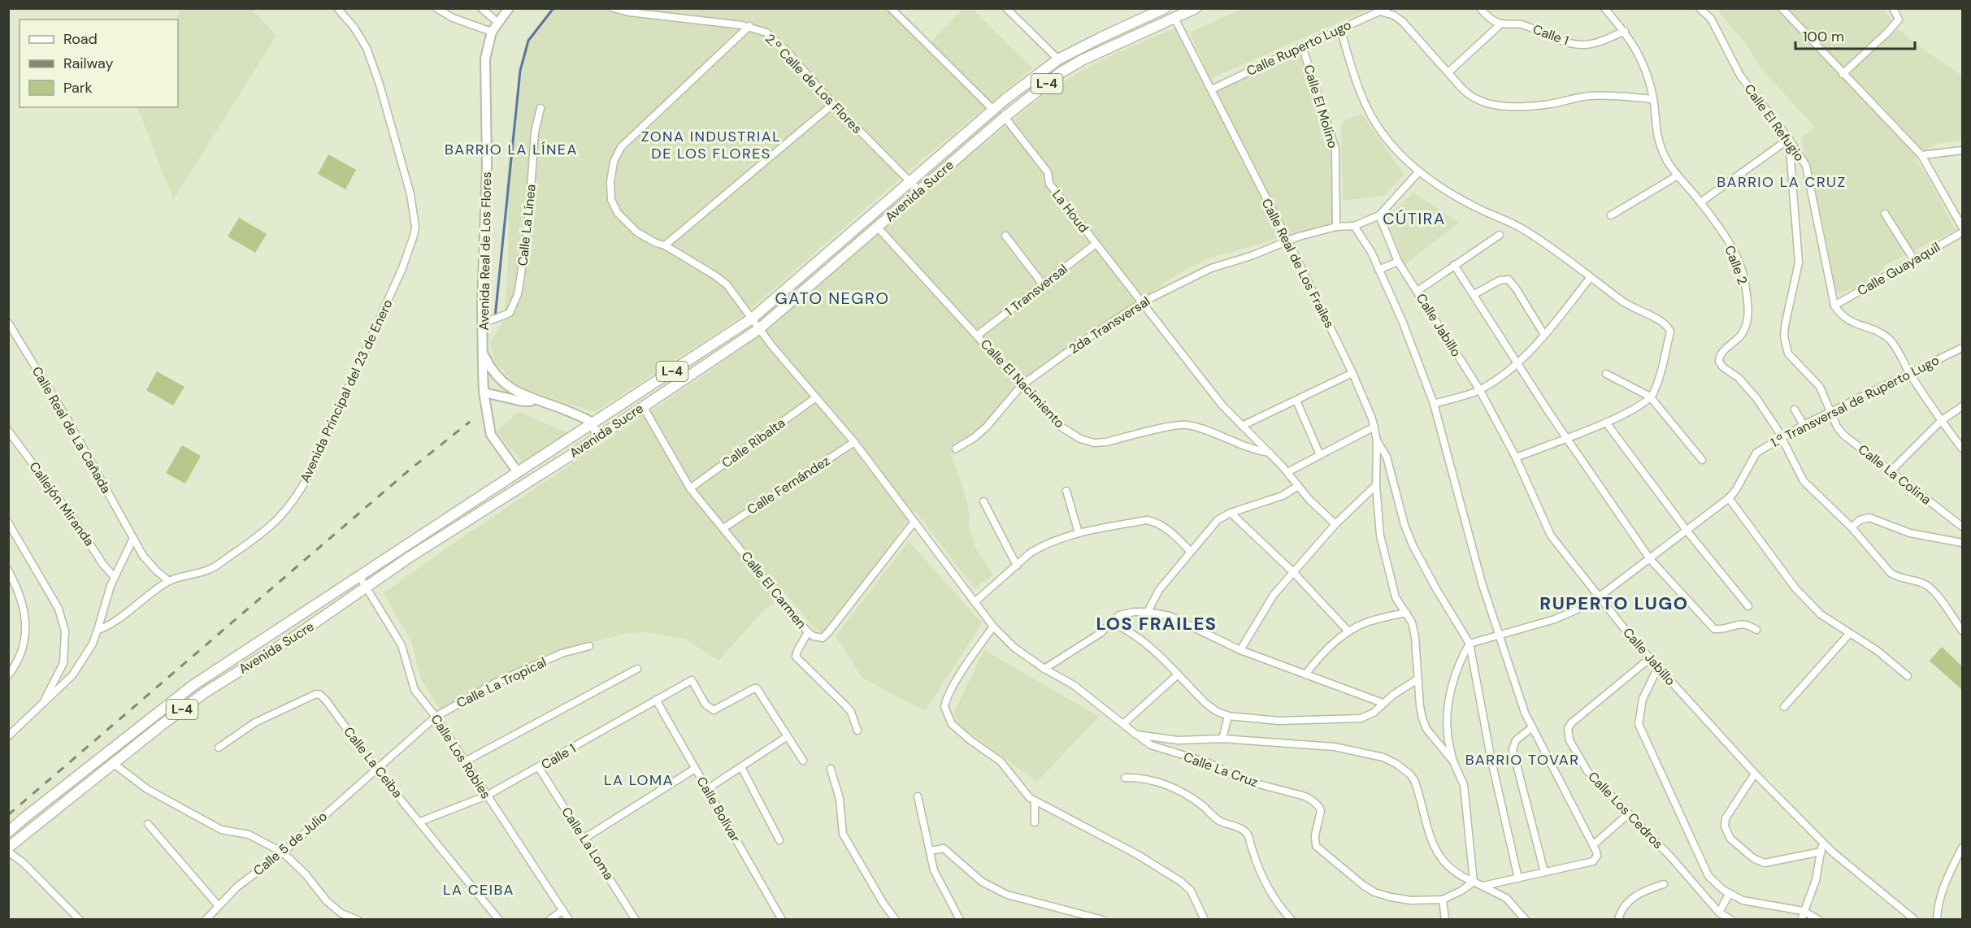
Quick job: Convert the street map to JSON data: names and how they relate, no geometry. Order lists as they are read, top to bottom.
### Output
{
  "streets": {
    "main road": ["L-4", "Avenida Sucre"],
    "street": [
      "Calle 1",
      "Calle Ruperto Lugo",
      "2.ª Calle de Los Flores",
      "Calle El Molino",
      "Calle El Refugio",
      "La Houd",
      "Calle La Línea",
      "Avenida Real de Los Flores",
      "Calle Real de Los Frailes",
      "Calle 2",
      "Calle Guayaquil",
      "1 Transversal",
      "2da Transversal",
      "Calle Jabillo",
      "Calle El Nacimiento",
      "Avenida Principal del 23 de Enero",
      "1.ª Transversal de Ruperto Lugo",
      "Calle Real de La Cañada",
      "Calle Ribalta",
      "Calle La Colina",
      "Calle Fernández",
      "Callejón Miranda",
      "Calle El Carmen",
      "Calle La Tropical",
      "Calle Los Robles",
      "Calle La Ceiba",
      "Calle La Cruz",
      "Calle Bolívar",
      "Calle Los Cedros",
      "Calle 5 de Julio",
      "Calle La Loma"
    ]
  },
  "crossings": [
    ["Calle 1", "Calle 2"],
    ["Calle 1", "Calle Los Robles"],
    ["Calle 1", "Calle La Ceiba"],
    ["Calle 1", "Calle Bolívar"],
    ["Calle 1", "Calle La Loma"],
    ["Calle Ruperto Lugo", "Calle El Molino"],
    ["Calle Ruperto Lugo", "Calle Real de Los Frailes"],
    ["2.ª Calle de Los Flores", "Avenida Sucre"],
    ["Calle El Molino", "2da Transversal"],
    ["Calle El Refugio", "Calle Guayaquil"],
    ["Calle El Refugio", "Calle La Colina"],
    ["Avenida Sucre", "La Houd"],
    ["Avenida Sucre", "Avenida Real de Los Flores"],
    ["Avenida Sucre", "Calle Real de Los Frailes"],
    ["Avenida Sucre", "Calle El Nacimiento"],
    ["Avenida Sucre", "Calle El Carmen"],
    ["Avenida Sucre", "Calle Los Robles"],
    ["La Houd", "1 Transversal"],
    ["La Houd", "2da Transversal"],
    ["La Houd", "Calle El Nacimiento"],
    ["Calle La Línea", "Avenida Real de Los Flores"],
    ["Calle Real de Los Frailes", "2da Transversal"],
    ["Calle 2", "1.ª Transversal de Ruperto Lugo"],
    ["1 Transversal", "Calle El Nacimiento"],
    ["2da Transversal", "Calle El Nacimiento"],
    ["Calle Jabillo", "1.ª Transversal de Ruperto Lugo"],
    ["Calle Jabillo", "Calle Los Cedros"],
    ["Avenida Principal del 23 de Enero", "Calle Real de La Cañada"],
    ["1.ª Transversal de Ruperto Lugo", "Calle La Colina"],
    ["Calle Ribalta", "Calle El Carmen"],
    ["Calle Fernández", "Calle El Carmen"],
    ["Calle La Tropical", "Calle Los Robles"],
    ["Calle La Tropical", "Calle La Ceiba"],
    ["Calle La Tropical", "Calle 5 de Julio"],
    ["Calle La Ceiba", "Calle 5 de Julio"]
  ],
  "districts": [
    "ZONA INDUSTRIAL DE LOS FLORES",
    "BARRIO LA LÍNEA",
    "BARRIO LA CRUZ",
    "CÚTIRA",
    "GATO NEGRO",
    "RUPERTO LUGO",
    "LOS FRAILES",
    "BARRIO TOVAR",
    "LA LOMA",
    "LA CEIBA"
  ],
  "legend": ["Road", "Railway", "Park"],
  "scale_bar": "100 m"
}
